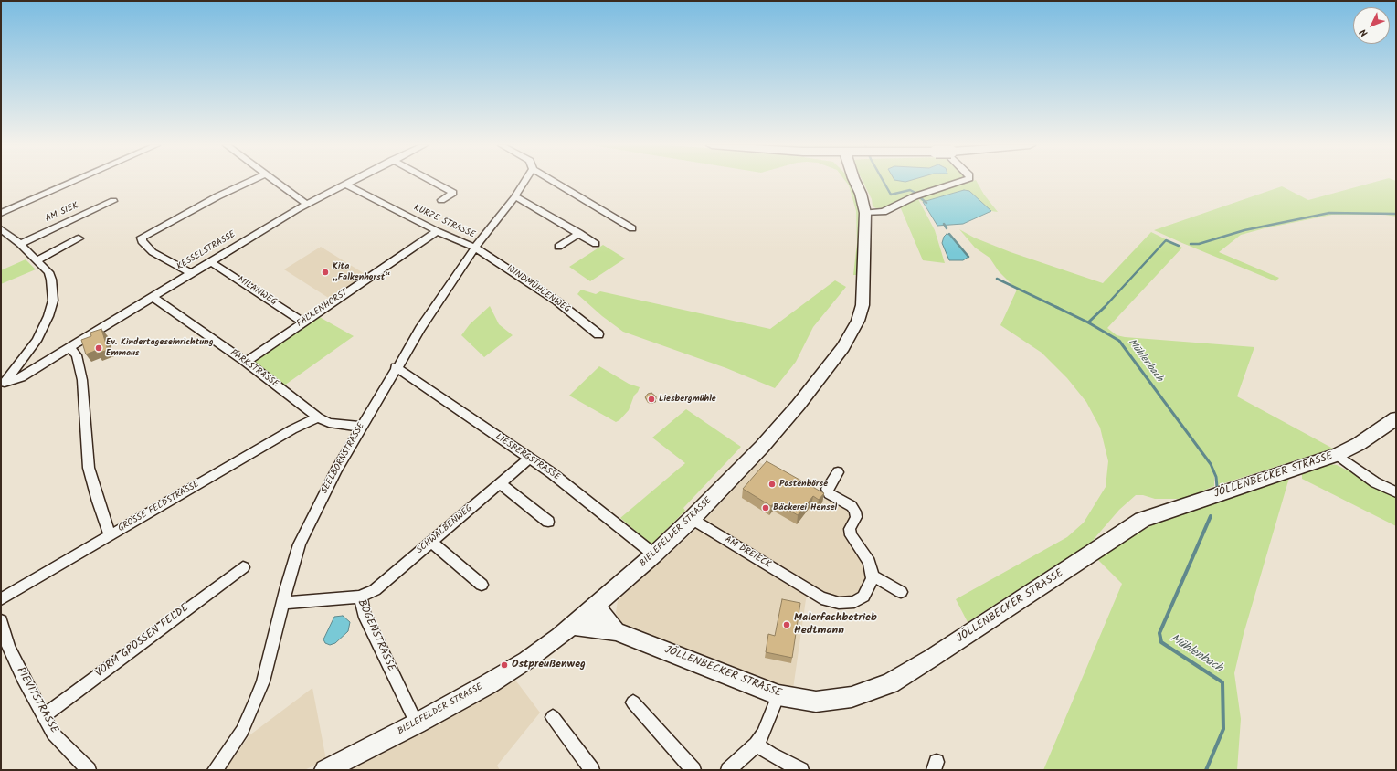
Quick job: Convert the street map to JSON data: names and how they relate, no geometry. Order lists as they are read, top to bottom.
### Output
{
  "streets": {
    "main road": ["JÖLLENBECKER STRASSE", "BIELEFELDER STRASSE"],
    "street": [
      "AM SIEK",
      "KURZE STRASSE",
      "KESSELSTRASSE",
      "WINDMÜHLENWEG",
      "MILANWEG",
      "FALKENHORST",
      "PARKSTRASSE",
      "LIESBERGSTRASSE",
      "SEELBORNSTRASSE",
      "GROSSE FELDSTRASSE",
      "SCHWALBENWEG",
      "AM DREIECK",
      "BOGENSTRASSE",
      "VORM GROSSEN FELDE",
      "PIEVITSTRASSE"
    ]
  },
  "crossings": [
    ["KURZE STRASSE", "KESSELSTRASSE"],
    ["KURZE STRASSE", "WINDMÜHLENWEG"],
    ["KURZE STRASSE", "FALKENHORST"],
    ["KURZE STRASSE", "SEELBORNSTRASSE"],
    ["KESSELSTRASSE", "MILANWEG"],
    ["KESSELSTRASSE", "PARKSTRASSE"],
    ["WINDMÜHLENWEG", "SEELBORNSTRASSE"],
    ["MILANWEG", "FALKENHORST"],
    ["FALKENHORST", "PARKSTRASSE"],
    ["PARKSTRASSE", "SEELBORNSTRASSE"],
    ["PARKSTRASSE", "GROSSE FELDSTRASSE"],
    ["LIESBERGSTRASSE", "SEELBORNSTRASSE"],
    ["LIESBERGSTRASSE", "SCHWALBENWEG"],
    ["LIESBERGSTRASSE", "BIELEFELDER STRASSE"],
    ["SEELBORNSTRASSE", "BOGENSTRASSE"],
    ["JÖLLENBECKER STRASSE", "BIELEFELDER STRASSE"],
    ["SCHWALBENWEG", "BOGENSTRASSE"],
    ["BIELEFELDER STRASSE", "AM DREIECK"],
    ["BIELEFELDER STRASSE", "BOGENSTRASSE"],
    ["VORM GROSSEN FELDE", "PIEVITSTRASSE"]
  ],
  "water": ["Mühlenbach"],
  "places": [
    "Kita „Falkenhorst“",
    "Ev. Kindertageseinrichtung Emmaus",
    "Liesbergmühle",
    "Postenbörse",
    "Bäckerei Hensel",
    "Malerfachbetrieb Hedtmann",
    "Ostpreußenweg"
  ],
  "north": "bottom left"
}
